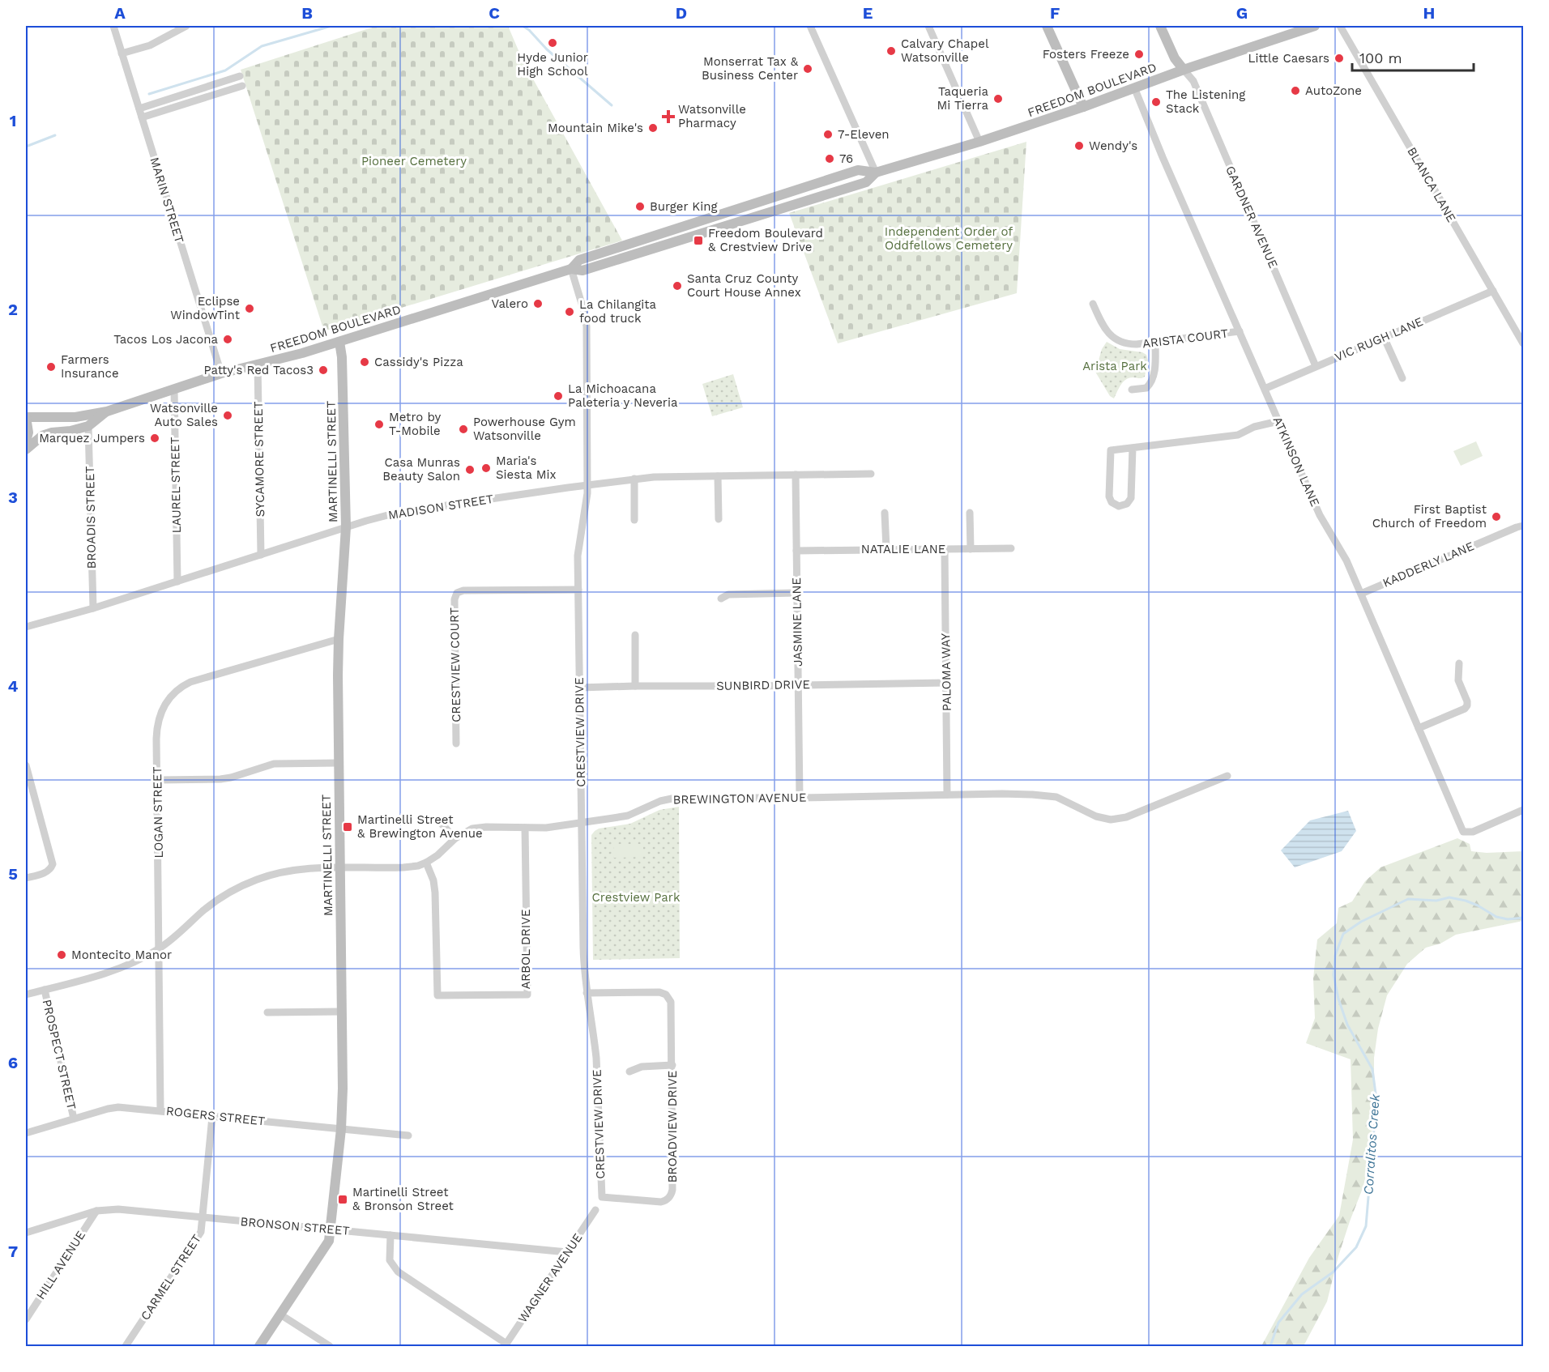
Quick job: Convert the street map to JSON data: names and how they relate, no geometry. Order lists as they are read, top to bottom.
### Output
{
  "streets": {
    "main road": ["FREEDOM BOULEVARD", "MARTINELLI STREET"],
    "street": [
      "BLANCA LANE",
      "MARIN STREET",
      "GARDNER AVENUE",
      "ARISTA COURT",
      "VIC RUGH LANE",
      "SYCAMORE STREET",
      "ATKINSON LANE",
      "LAUREL STREET",
      "MADISON STREET",
      "BROADIS STREET",
      "NATALIE LANE",
      "KADDERLY LANE",
      "JASMINE LANE",
      "CRESTVIEW COURT",
      "PALOMA WAY",
      "SUNBIRD DRIVE",
      "CRESTVIEW DRIVE",
      "BREWINGTON AVENUE",
      "LOGAN STREET",
      "ARBOL DRIVE",
      "PROSPECT STREET",
      "ROGERS STREET",
      "BROADVIEW DRIVE",
      "BRONSON STREET",
      "HILL AVENUE",
      "CARMEL STREET",
      "WAGNER AVENUE"
    ]
  },
  "crossings": [
    ["FREEDOM BOULEVARD", "MARIN STREET"],
    ["FREEDOM BOULEVARD", "GARDNER AVENUE"],
    ["FREEDOM BOULEVARD", "SYCAMORE STREET"],
    ["FREEDOM BOULEVARD", "MARTINELLI STREET"],
    ["FREEDOM BOULEVARD", "ATKINSON LANE"],
    ["FREEDOM BOULEVARD", "LAUREL STREET"],
    ["FREEDOM BOULEVARD", "BROADIS STREET"],
    ["FREEDOM BOULEVARD", "CRESTVIEW DRIVE"],
    ["BLANCA LANE", "VIC RUGH LANE"],
    ["GARDNER AVENUE", "VIC RUGH LANE"],
    ["ARISTA COURT", "ATKINSON LANE"],
    ["VIC RUGH LANE", "ATKINSON LANE"],
    ["SYCAMORE STREET", "MADISON STREET"],
    ["MARTINELLI STREET", "MADISON STREET"],
    ["MARTINELLI STREET", "BREWINGTON AVENUE"],
    ["MARTINELLI STREET", "LOGAN STREET"],
    ["MARTINELLI STREET", "ROGERS STREET"],
    ["MARTINELLI STREET", "BRONSON STREET"],
    ["ATKINSON LANE", "KADDERLY LANE"],
    ["LAUREL STREET", "MADISON STREET"],
    ["MADISON STREET", "BROADIS STREET"],
    ["MADISON STREET", "JASMINE LANE"],
    ["MADISON STREET", "CRESTVIEW DRIVE"],
    ["NATALIE LANE", "JASMINE LANE"],
    ["NATALIE LANE", "PALOMA WAY"],
    ["JASMINE LANE", "SUNBIRD DRIVE"],
    ["JASMINE LANE", "BREWINGTON AVENUE"],
    ["CRESTVIEW COURT", "CRESTVIEW DRIVE"],
    ["PALOMA WAY", "SUNBIRD DRIVE"],
    ["PALOMA WAY", "BREWINGTON AVENUE"],
    ["SUNBIRD DRIVE", "CRESTVIEW DRIVE"],
    ["CRESTVIEW DRIVE", "BREWINGTON AVENUE"],
    ["CRESTVIEW DRIVE", "BROADVIEW DRIVE"],
    ["BREWINGTON AVENUE", "LOGAN STREET"],
    ["BREWINGTON AVENUE", "ARBOL DRIVE"],
    ["BREWINGTON AVENUE", "PROSPECT STREET"],
    ["LOGAN STREET", "ROGERS STREET"],
    ["PROSPECT STREET", "ROGERS STREET"],
    ["ROGERS STREET", "CARMEL STREET"],
    ["BRONSON STREET", "HILL AVENUE"],
    ["BRONSON STREET", "CARMEL STREET"],
    ["BRONSON STREET", "WAGNER AVENUE"]
  ],
  "water": ["Corralitos Creek"],
  "parks": [
    "Pioneer Cemetery",
    "Independent Order of Oddfellows Cemetery",
    "Arista Park",
    "Crestview Park"
  ],
  "places": {
    "other": [
      "Hyde Junior High School",
      "Calvary Chapel Watsonville",
      "Fosters Freeze",
      "Little Caesars",
      "Monserrat Tax & Business Center",
      "AutoZone",
      "Taqueria Mi Tierra",
      "The Listening Stack",
      "Mountain Mike's",
      "7-Eleven",
      "Wendy's",
      "76",
      "Burger King",
      "Santa Cruz County Court House Annex",
      "Valero",
      "Eclipse WindowTint",
      "La Chilangita food truck",
      "Tacos Los Jacona",
      "Cassidy's Pizza",
      "Farmers Insurance",
      "Patty's Red Tacos3",
      "La Michoacana Paleteria y Neveria",
      "Watsonville Auto Sales",
      "Metro by T-Mobile",
      "Powerhouse Gym Watsonville",
      "Marquez Jumpers",
      "Maria's Siesta Mix",
      "Casa Munras Beauty Salon",
      "First Baptist Church of Freedom",
      "Montecito Manor"
    ],
    "health": ["Watsonville Pharmacy"],
    "transit": ["Freedom Boulevard & Crestview Drive", "Martinelli Street & Brewington Avenue", "Martinelli Street & Bronson Street"]
  },
  "scale_bar": "100 m",
  "grid": {
    "columns": [
      "A",
      "B",
      "C",
      "D",
      "E",
      "F",
      "G",
      "H"
    ],
    "rows": [
      "1",
      "2",
      "3",
      "4",
      "5",
      "6",
      "7"
    ]
  }
}
